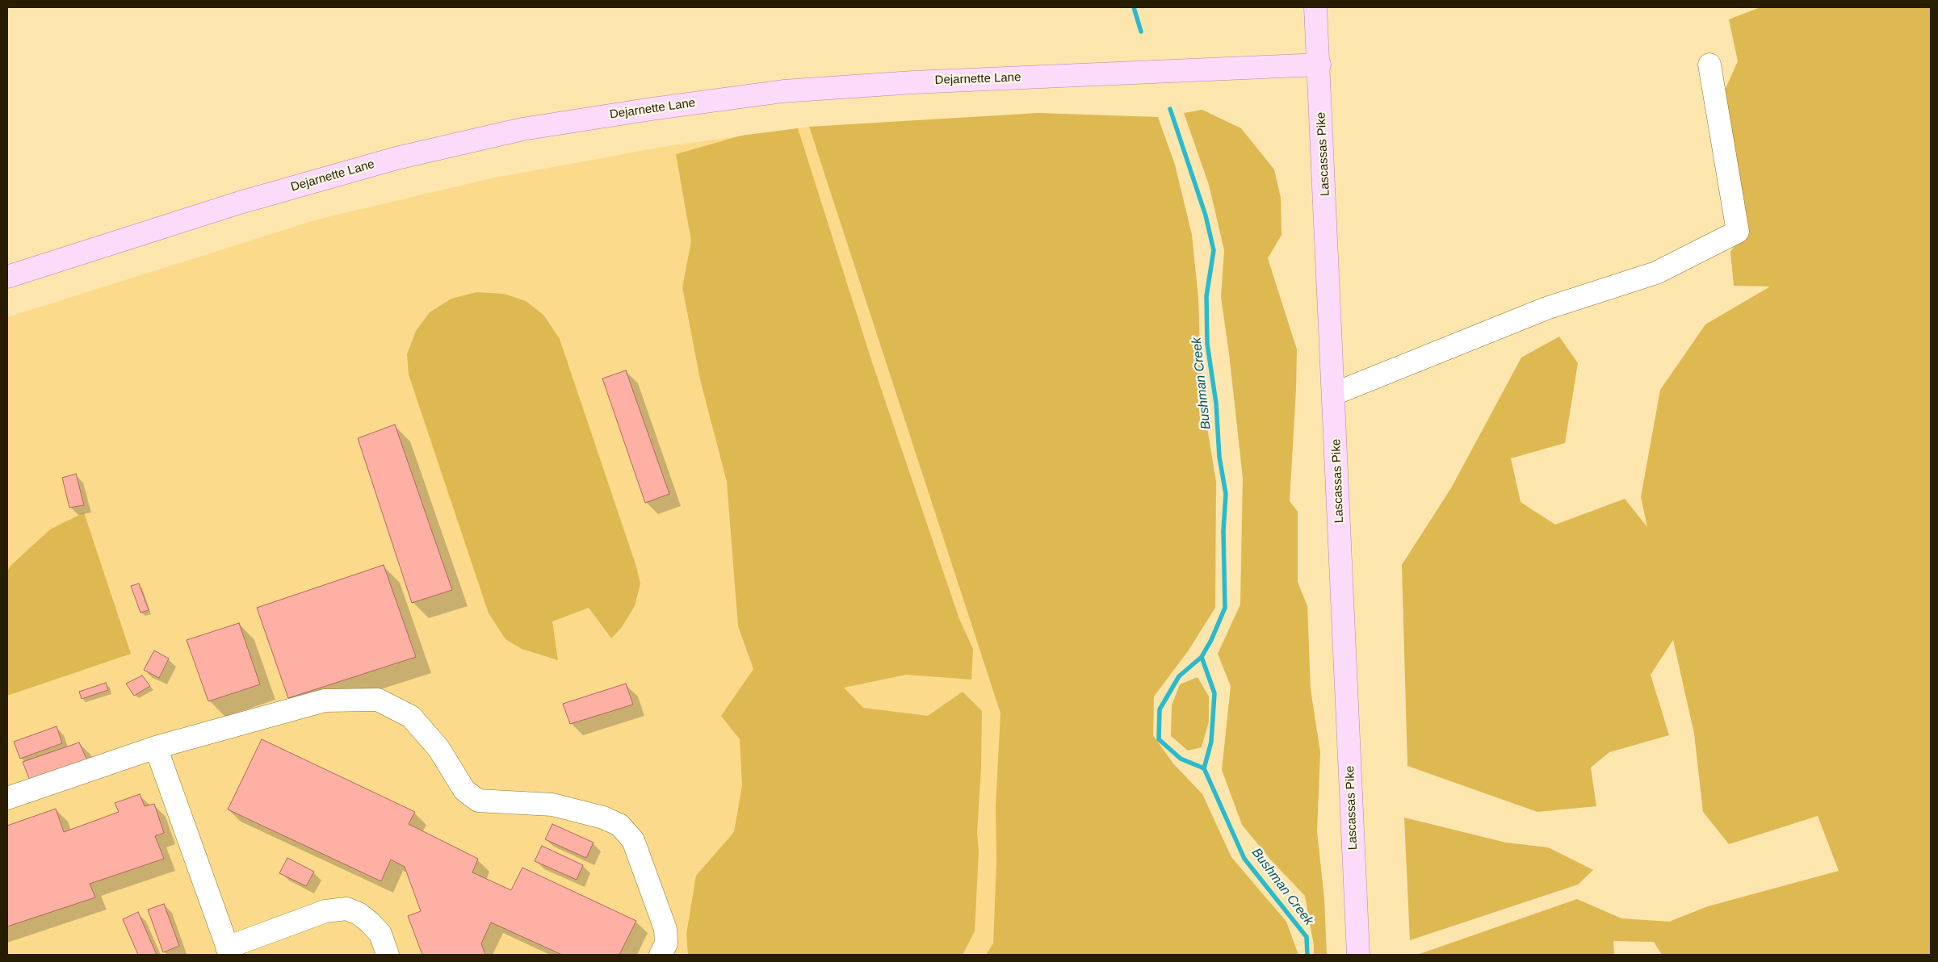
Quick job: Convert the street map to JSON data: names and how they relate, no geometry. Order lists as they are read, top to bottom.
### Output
{
  "streets": {
    "main road": ["Dejarnette Lane", "Lascassas Pike"]
  },
  "crossings": [
    ["Dejarnette Lane", "Lascassas Pike"]
  ],
  "water": ["Bushman Creek"]
}
